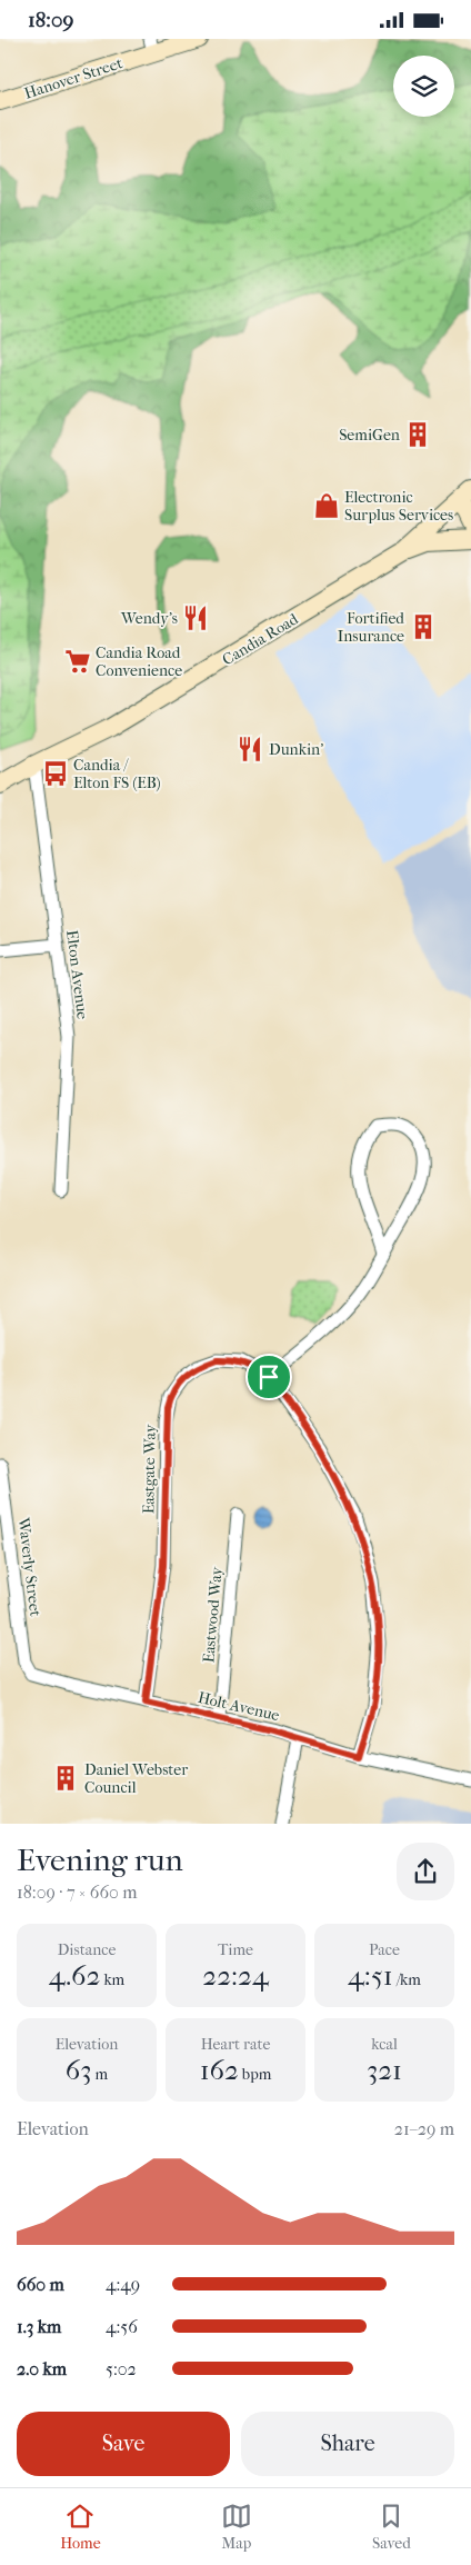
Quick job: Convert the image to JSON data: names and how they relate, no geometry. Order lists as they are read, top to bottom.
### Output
{
  "streets": {
    "main road": ["Hanover Street", "Candia Road"],
    "street": [
      "Elton Avenue",
      "Eastgate Way",
      "Waverly Street",
      "Eastwood Way",
      "Holt Avenue"
    ]
  },
  "crossings": [
    ["Candia Road", "Elton Avenue"],
    ["Eastgate Way", "Holt Avenue"],
    ["Waverly Street", "Holt Avenue"],
    ["Eastwood Way", "Holt Avenue"]
  ],
  "places": {
    "building": ["SemiGen", "Fortified Insurance", "Daniel Webster Council"],
    "shop": ["Electronic Surplus Services"],
    "restaurant": ["Wendy's", "Dunkin'"],
    "supermarket": ["Candia Road Convenience"],
    "bus stop": ["Candia / Elton FS (EB)"]
  },
  "page": {
    "status": "18:09",
    "heading": ["Evening run", "18:09 · 7 × 660 m"],
    "stats": [
      ["Distance", "4.62 km"],
      ["Time", "22:24"],
      ["Pace", "4:51 /km"],
      ["Elevation", "63 m"],
      ["Heart rate", "162 bpm"],
      ["kcal", "321"]
    ],
    "chart": ["Elevation", "21–29 m"],
    "list": [
      {
        "name": "660 m",
        "note": "4:49"
      },
      {
        "name": "1.3 km",
        "note": "4:56"
      },
      {
        "name": "2.0 km",
        "note": "5:02"
      }
    ],
    "buttons": ["Save", "Share"],
    "tabs": ["Home", "Map", "Saved"]
  }
}
